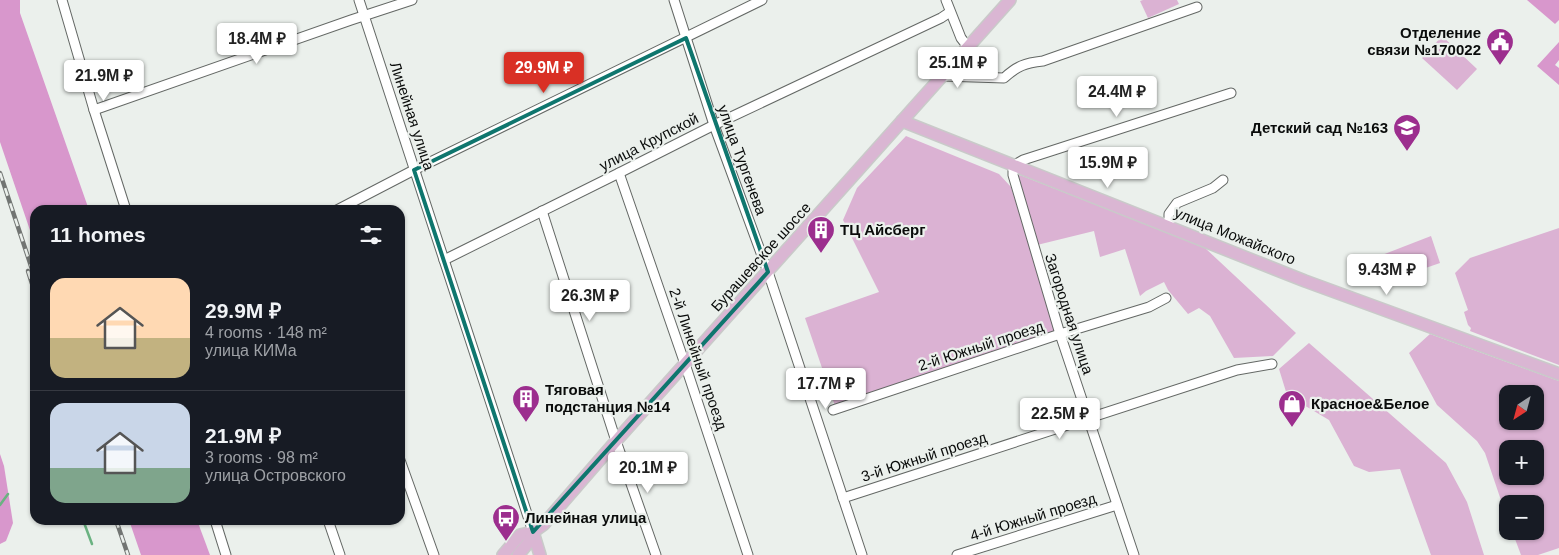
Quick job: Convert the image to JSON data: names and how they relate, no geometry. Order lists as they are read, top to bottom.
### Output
{
  "streets": {
    "main road": ["Линейная улица", "улица Можайского", "Бурашевское шоссе"],
    "street": [
      "улица Крупской",
      "улица Тургенева",
      "Загородная улица",
      "2-й Южный проезд",
      "2-й Линейный проезд",
      "3-й Южный проезд",
      "4-й Южный проезд"
    ]
  },
  "crossings": [
    ["Линейная улица", "улица Крупской"],
    ["Линейная улица", "Бурашевское шоссе"],
    ["улица Крупской", "улица Тургенева"],
    ["улица Крупской", "2-й Линейный проезд"],
    ["улица Тургенева", "Бурашевское шоссе"],
    ["улица Тургенева", "3-й Южный проезд"],
    ["улица Можайского", "Бурашевское шоссе"],
    ["улица Можайского", "Загородная улица"],
    ["Бурашевское шоссе", "2-й Линейный проезд"],
    ["Загородная улица", "2-й Южный проезд"],
    ["Загородная улица", "3-й Южный проезд"],
    ["Загородная улица", "4-й Южный проезд"]
  ],
  "places": {
    "public building": ["Отделение связи №170022"],
    "school or university": ["Детский сад №163"],
    "building": ["ТЦ Айсберг", "Тяговая подстанция №14"],
    "shop": ["Красное&Белое"],
    "bus stop": ["Линейная улица"]
  },
  "north": "bottom left",
  "page": {
    "price": [
      "18.4M ₽",
      "25.1M ₽",
      "29.9M ₽",
      "21.9M ₽",
      "24.4M ₽",
      "15.9M ₽",
      "9.43M ₽",
      "26.3M ₽",
      "17.7M ₽",
      "22.5M ₽",
      "20.1M ₽"
    ],
    "heading": "11 homes",
    "list": [
      {
        "name": "29.9M ₽",
        "note": "4 rooms · 148 m² · улица КИМа"
      },
      {
        "name": "21.9M ₽",
        "note": "3 rooms · 98 m² · улица Островского"
      }
    ],
    "map_buttons": ["+", "−"]
  }
}
